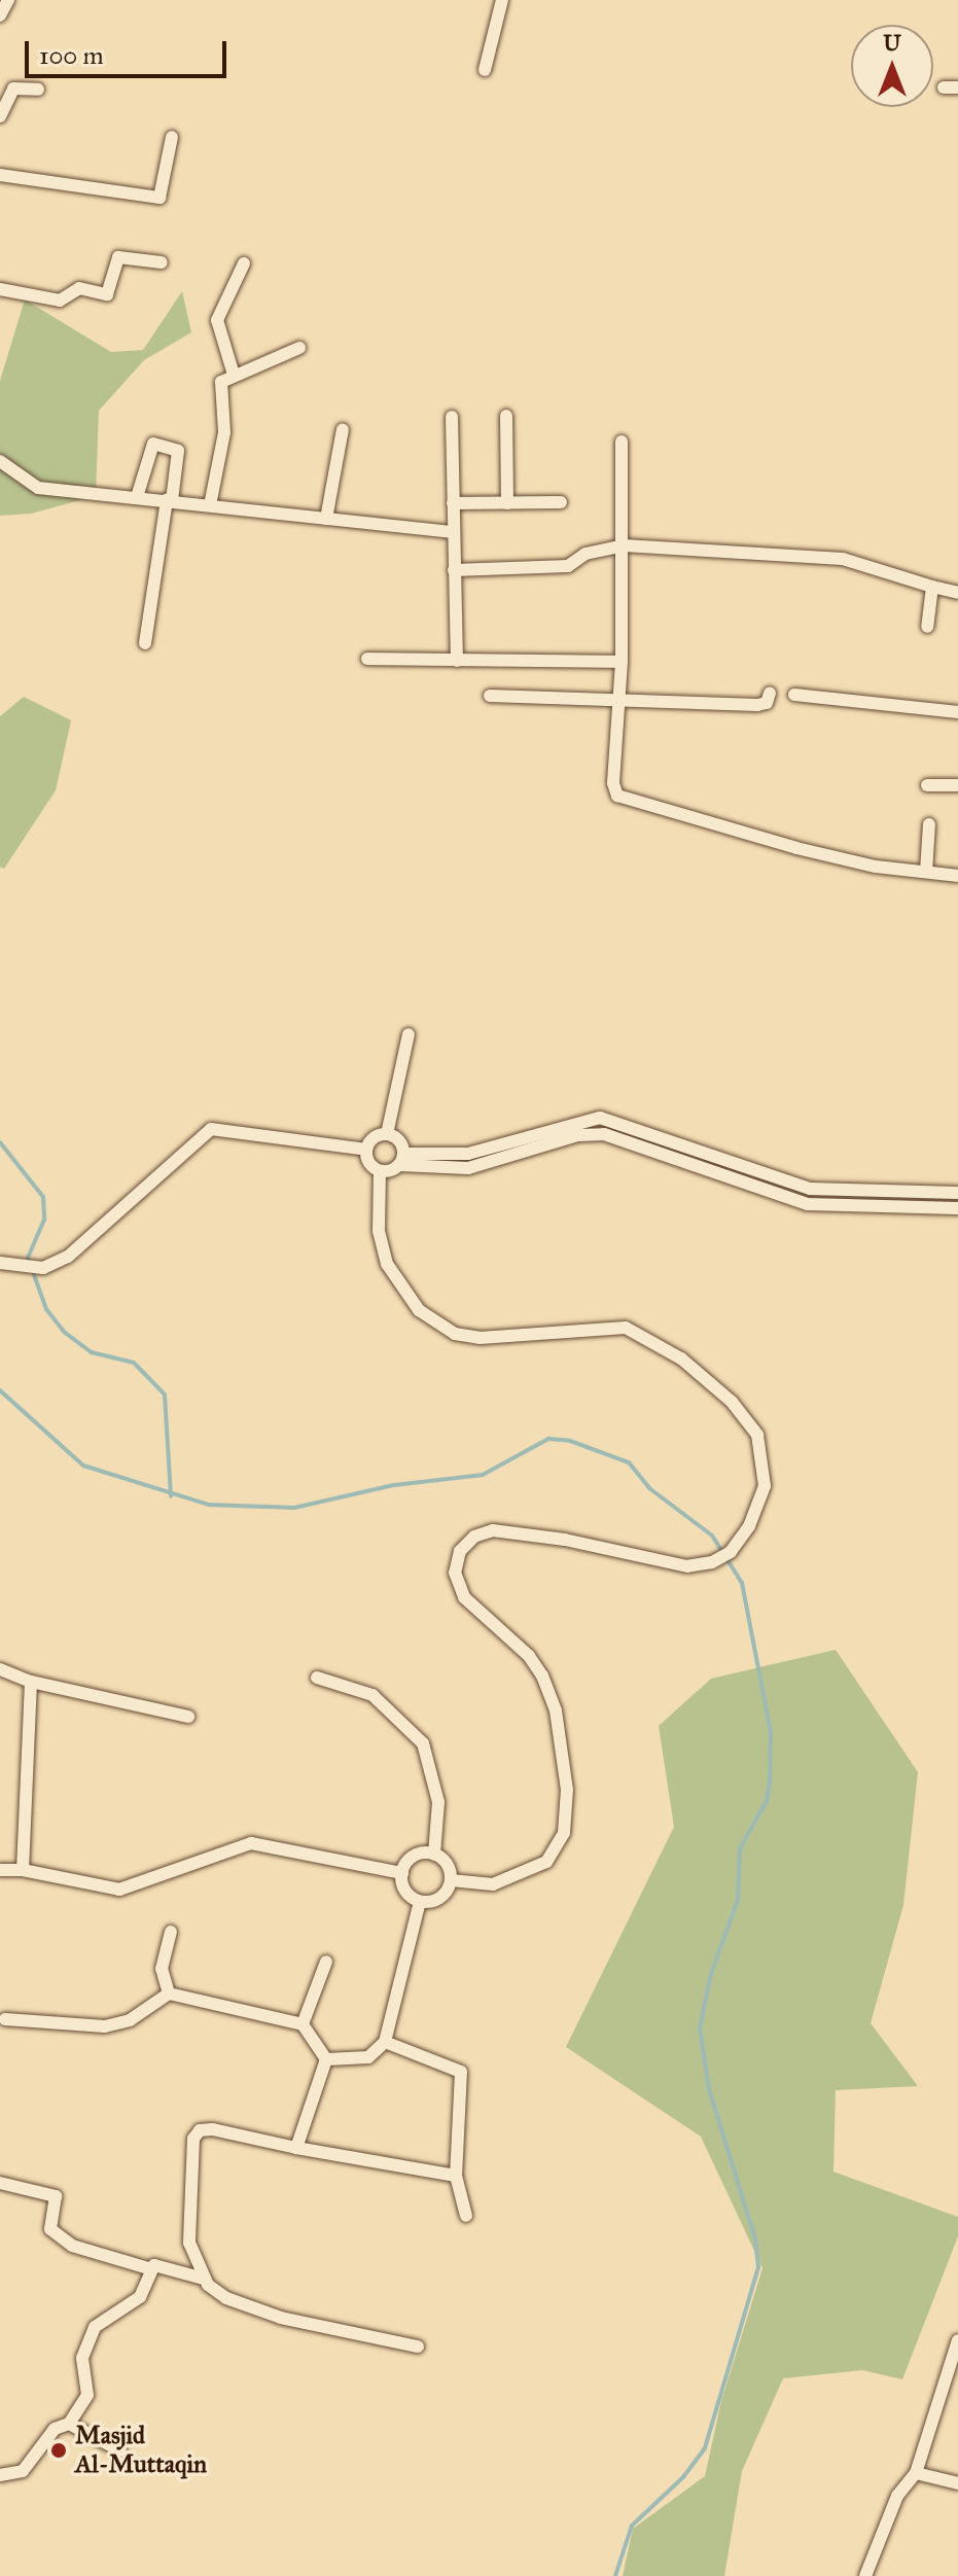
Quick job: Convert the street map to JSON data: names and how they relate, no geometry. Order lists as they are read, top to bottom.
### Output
{
  "places": ["Masjid Al-Muttaqin"],
  "scale_bar": "100 m",
  "north": "top"
}
